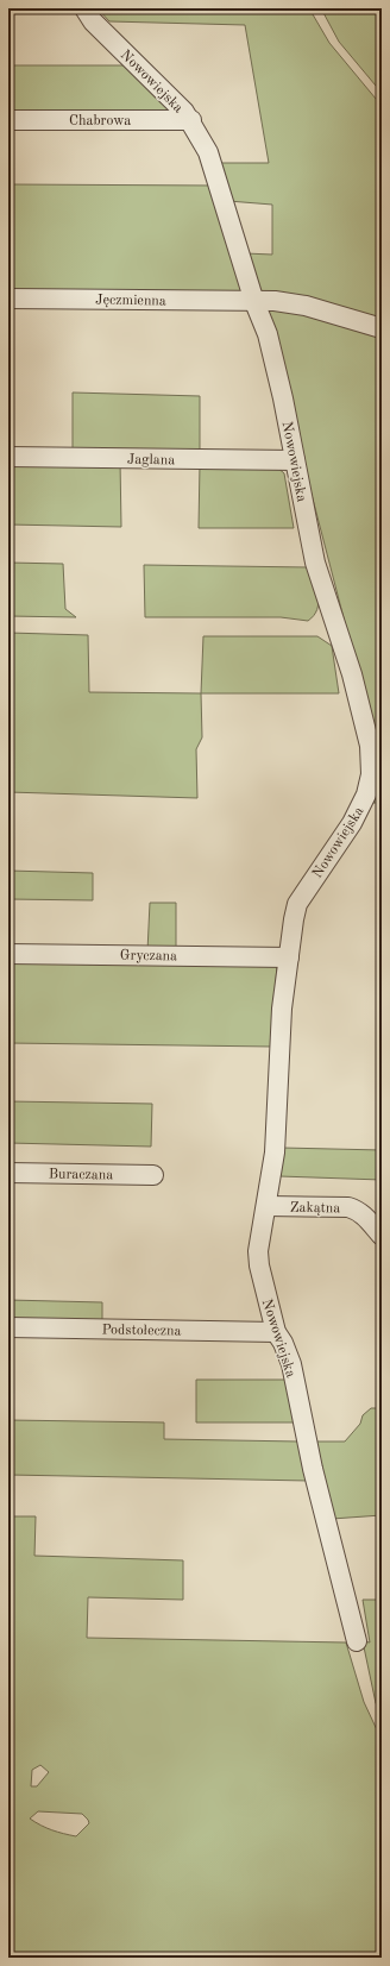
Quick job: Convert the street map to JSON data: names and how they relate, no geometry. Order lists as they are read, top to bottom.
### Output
{
  "streets": {
    "street": [
      "Nowowiejska",
      "Chabrowa",
      "Jęczmienna",
      "Jaglana",
      "Gryczana",
      "Buraczana",
      "Zakątna",
      "Podstołeczna"
    ]
  },
  "crossings": [
    ["Nowowiejska", "Chabrowa"],
    ["Nowowiejska", "Jęczmienna"],
    ["Nowowiejska", "Jaglana"],
    ["Nowowiejska", "Gryczana"],
    ["Nowowiejska", "Zakątna"],
    ["Nowowiejska", "Podstołeczna"]
  ]
}
